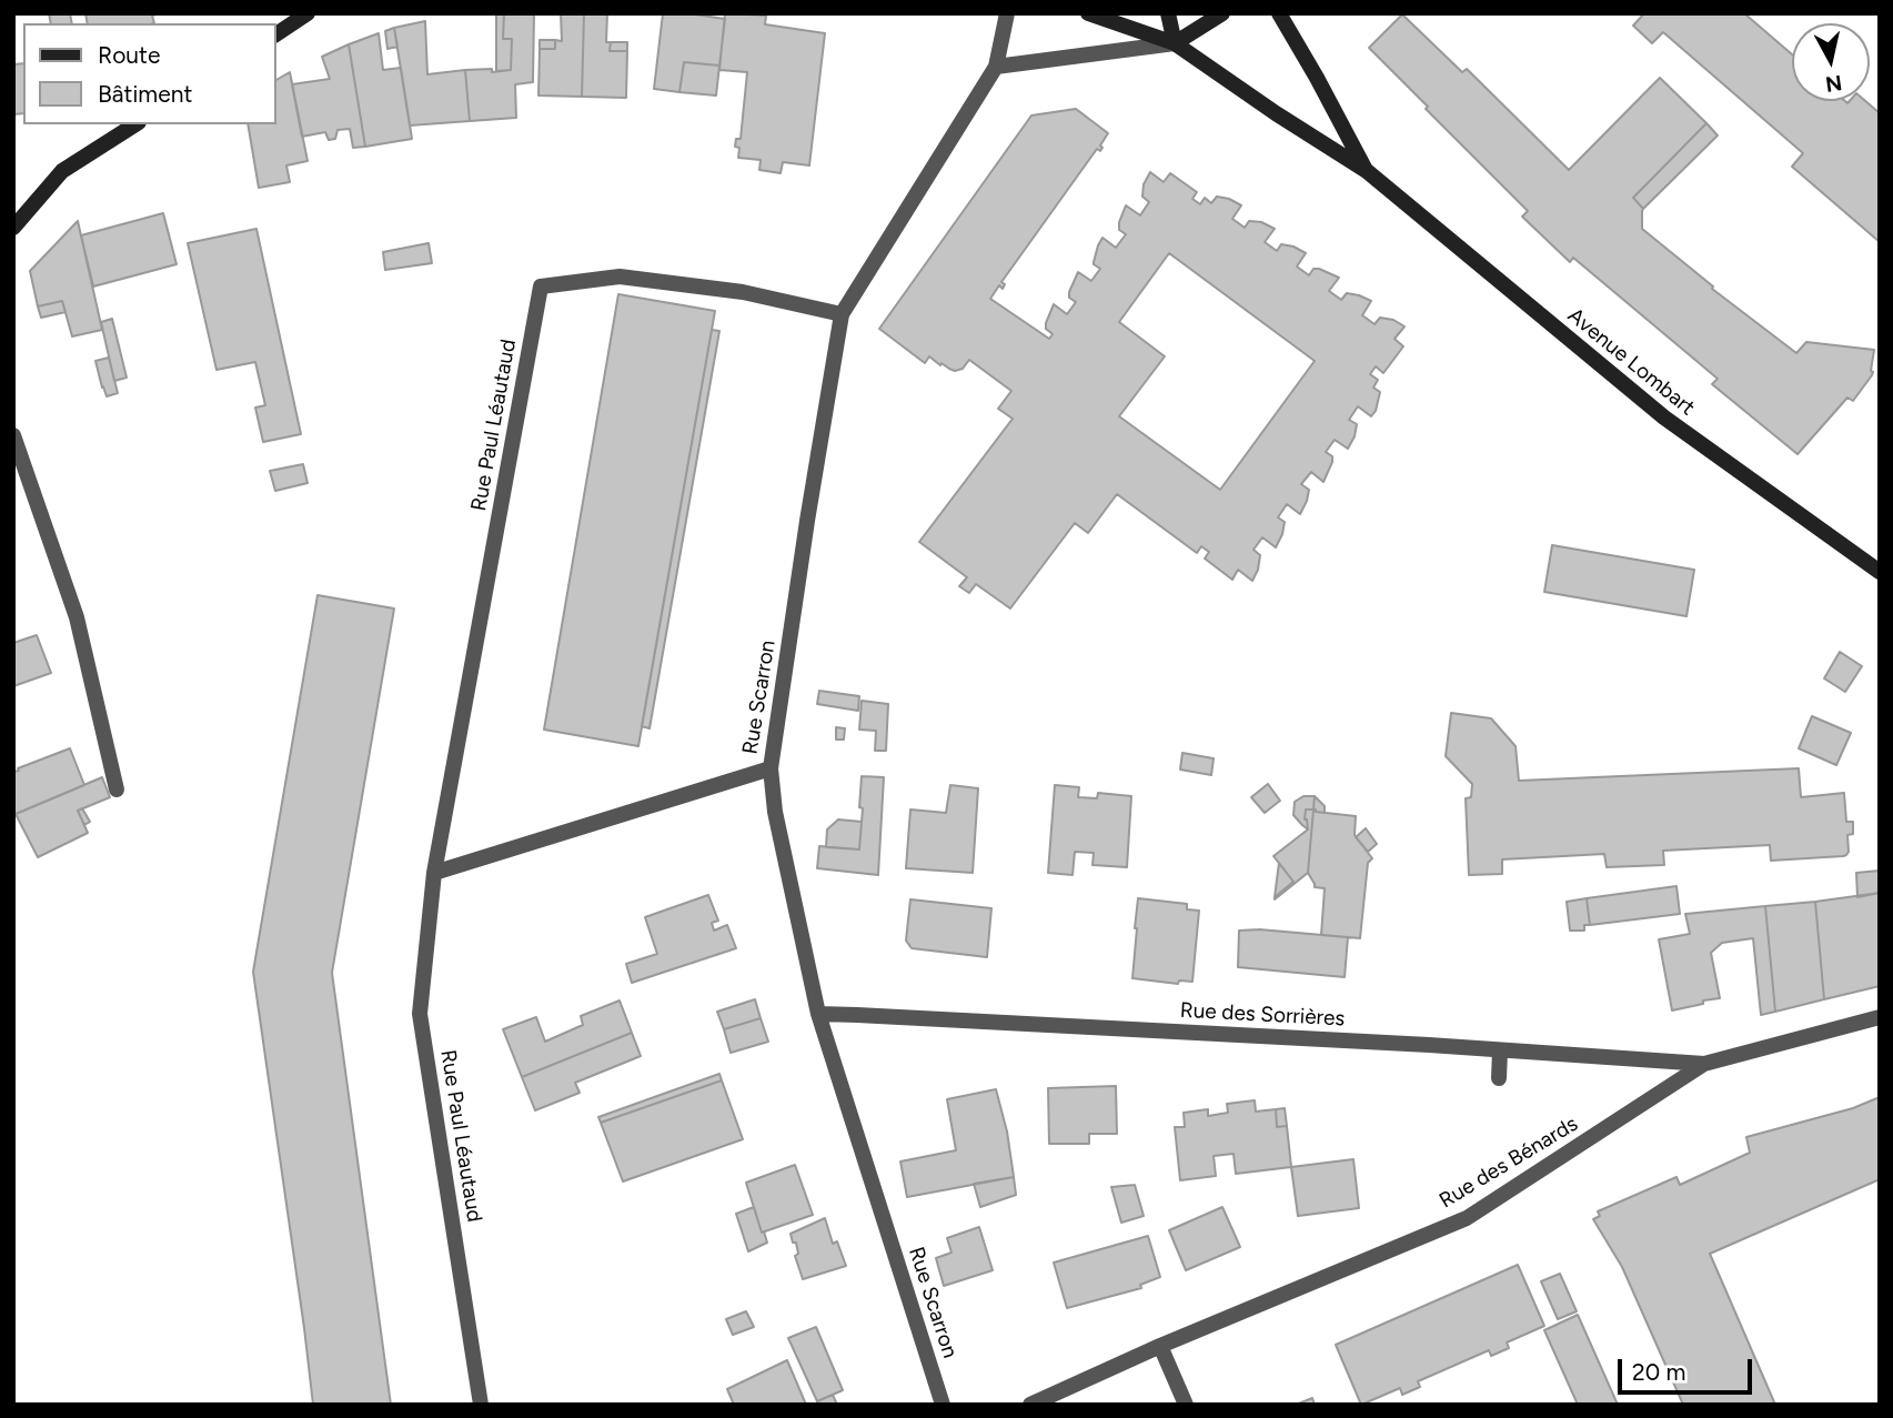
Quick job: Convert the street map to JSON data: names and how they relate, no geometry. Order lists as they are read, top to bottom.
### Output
{
  "streets": {
    "main road": ["Avenue Lombart"],
    "street": [
      "Rue Paul Léautaud",
      "Rue Scarron",
      "Rue des Sorrières",
      "Rue des Bénards"
    ]
  },
  "crossings": [
    ["Rue Paul Léautaud", "Rue Scarron"],
    ["Rue Scarron", "Rue des Sorrières"],
    ["Rue des Sorrières", "Rue des Bénards"]
  ],
  "legend": ["Route", "Bâtiment"],
  "scale_bar": "20 m",
  "north": "bottom"
}
